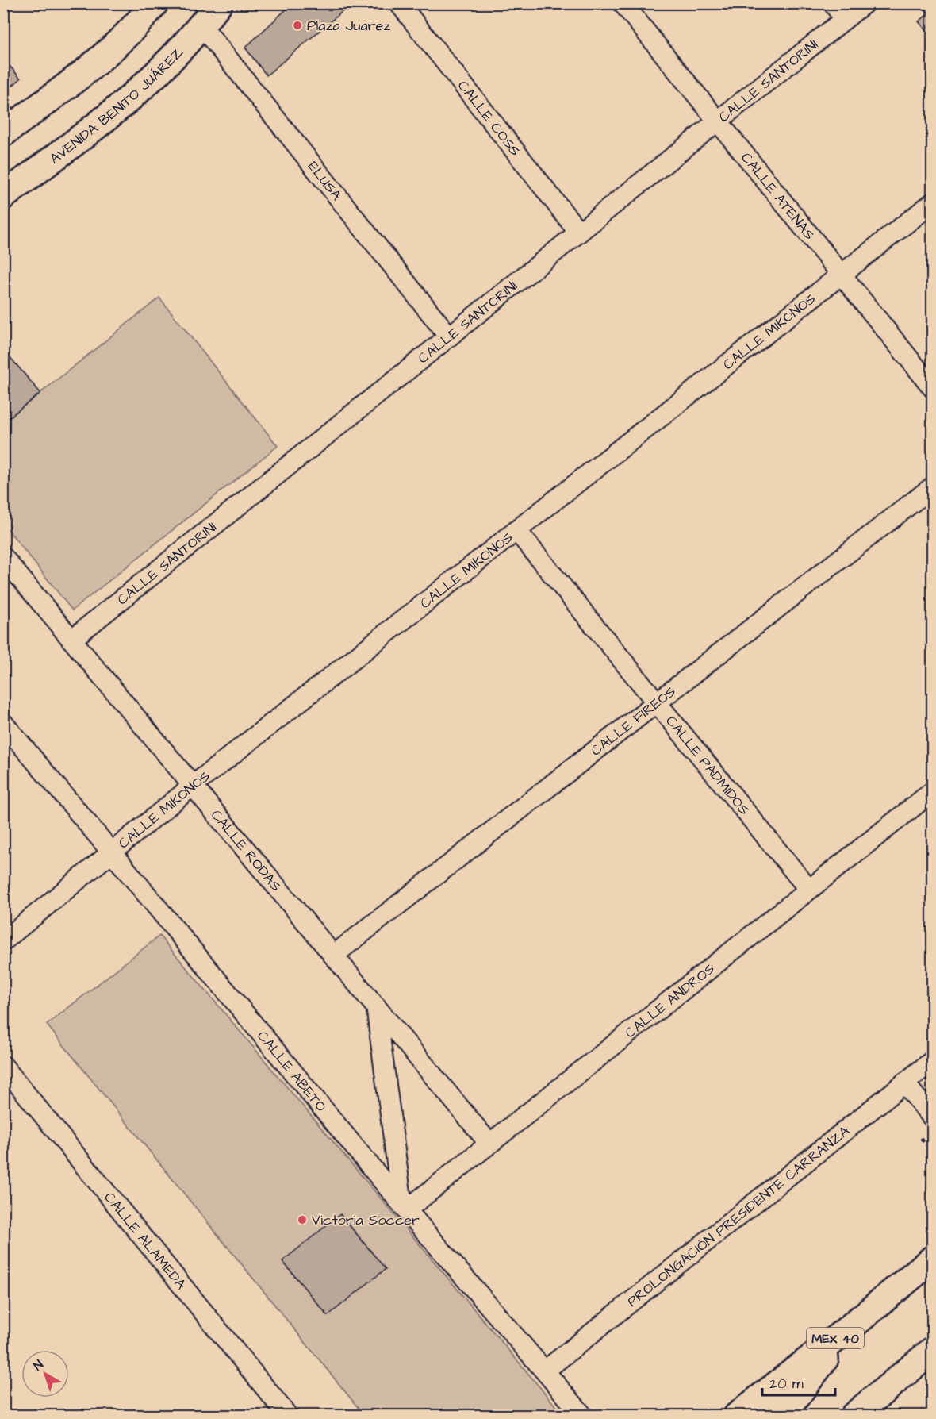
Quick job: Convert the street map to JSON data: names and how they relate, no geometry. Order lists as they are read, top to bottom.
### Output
{
  "streets": {
    "main road": ["AVENIDA BENITO JUÁREZ", "MEX 40"],
    "street": [
      "CALLE SANTORINI",
      "CALLE COSS",
      "ELUSA",
      "CALLE ATENAS",
      "CALLE MIKONOS",
      "CALLE FIREOS",
      "CALLE PADMIDOS",
      "CALLE RODAS",
      "CALLE ANDROS",
      "CALLE ABETO",
      "PROLONGACIÓN PRESIDENTE CARRANZA",
      "CALLE ALAMEDA"
    ]
  },
  "crossings": [
    ["CALLE SANTORINI", "CALLE COSS"],
    ["CALLE SANTORINI", "ELUSA"],
    ["CALLE SANTORINI", "CALLE ATENAS"],
    ["CALLE SANTORINI", "CALLE RODAS"],
    ["AVENIDA BENITO JUÁREZ", "ELUSA"],
    ["CALLE ATENAS", "CALLE MIKONOS"],
    ["CALLE MIKONOS", "CALLE PADMIDOS"],
    ["CALLE MIKONOS", "CALLE RODAS"],
    ["CALLE MIKONOS", "CALLE ABETO"],
    ["CALLE FIREOS", "CALLE PADMIDOS"],
    ["CALLE FIREOS", "CALLE RODAS"],
    ["CALLE PADMIDOS", "CALLE ANDROS"],
    ["CALLE RODAS", "CALLE ANDROS"],
    ["CALLE ANDROS", "CALLE ABETO"],
    ["CALLE ABETO", "PROLONGACIÓN PRESIDENTE CARRANZA"]
  ],
  "places": ["Plaza Juarez", "Victoria Soccer"],
  "scale_bar": "20 m",
  "north": "top left"
}
